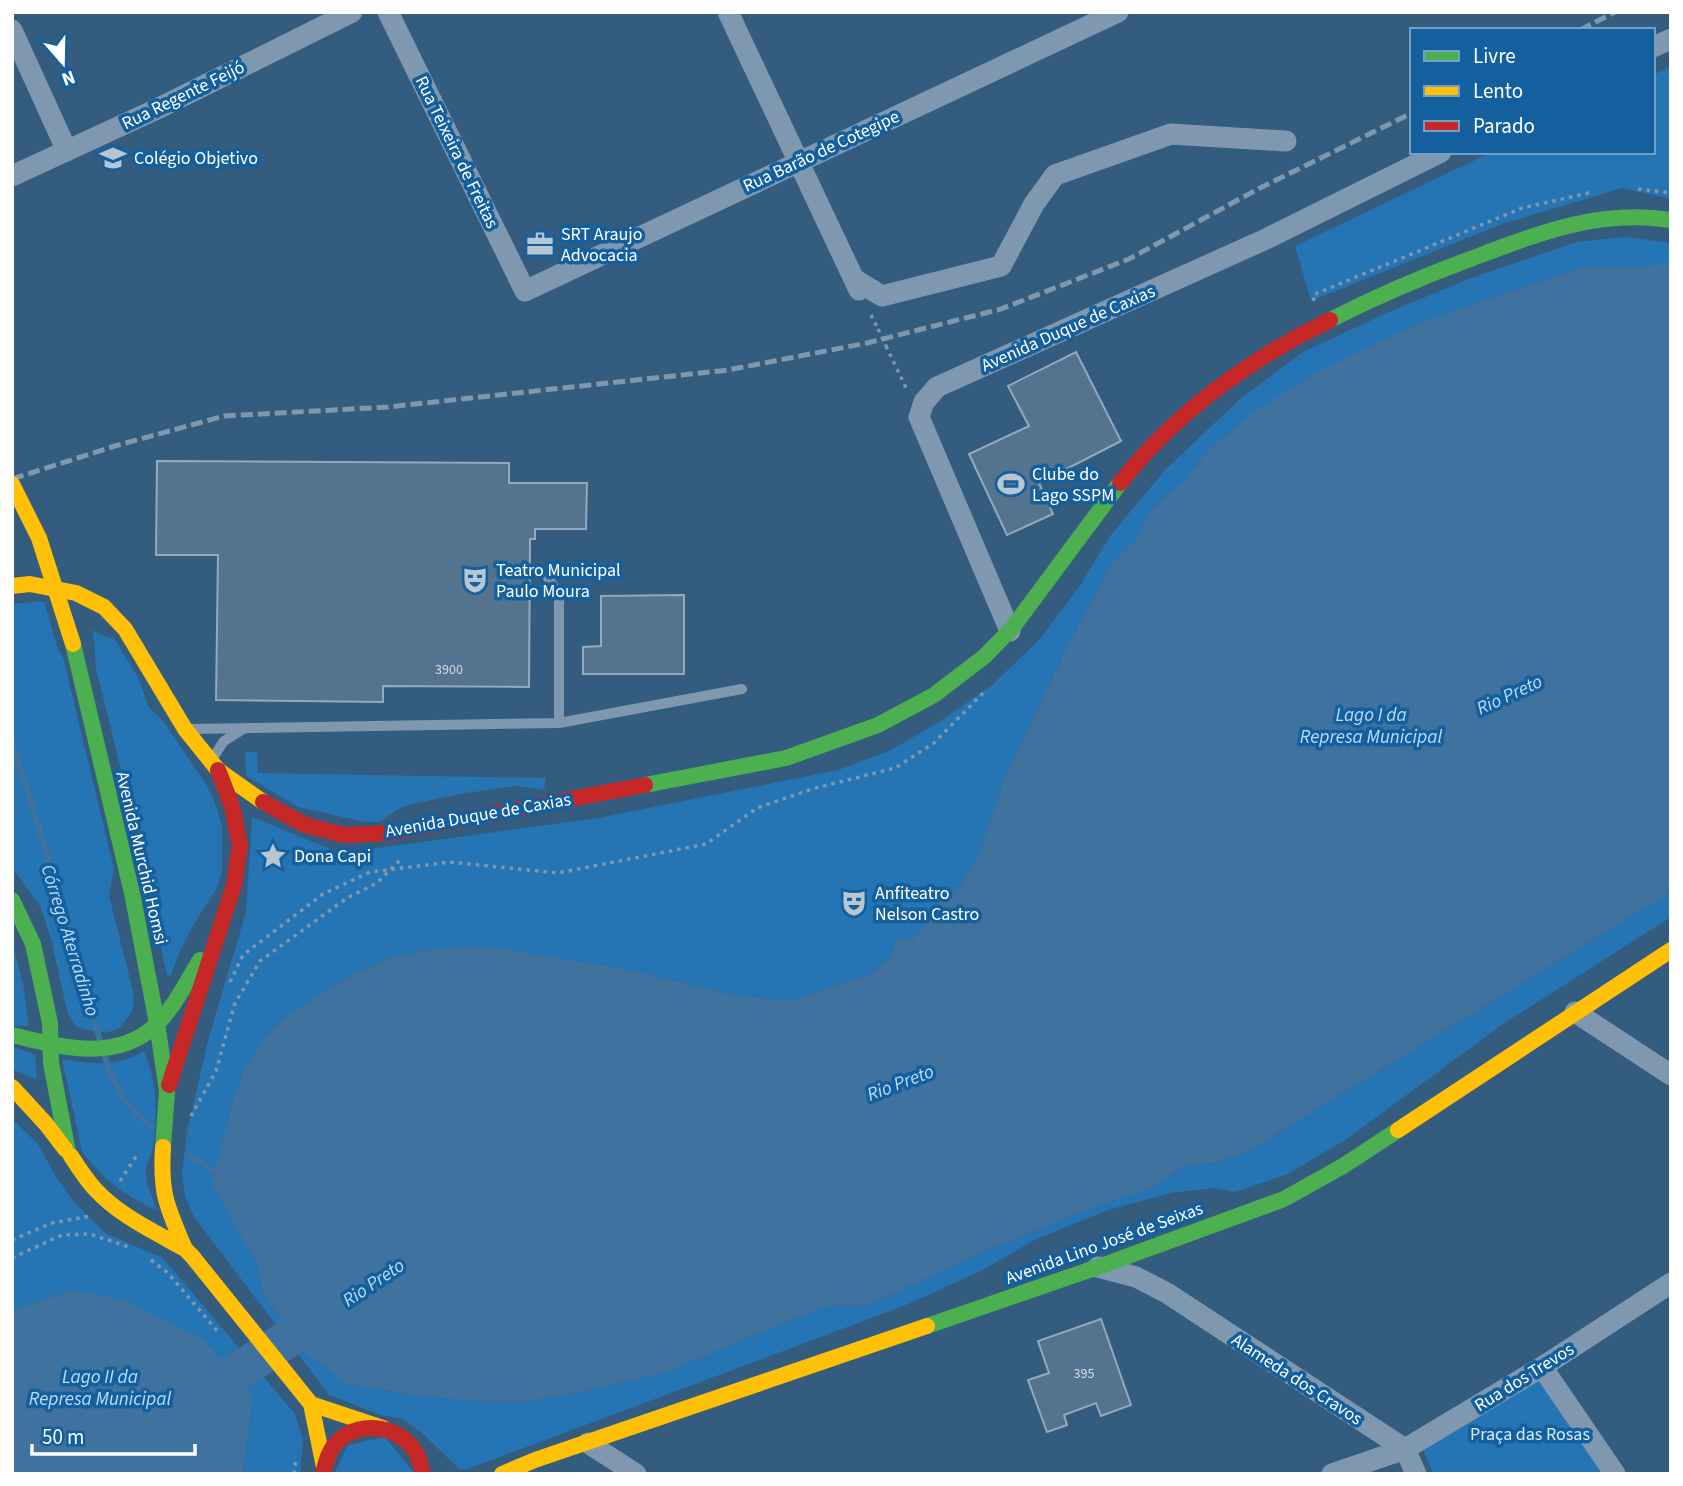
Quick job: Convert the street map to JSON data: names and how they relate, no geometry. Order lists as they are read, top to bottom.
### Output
{
  "streets": {
    "main road": ["Avenida Duque de Caxias", "Avenida Murchid Homsi", "Avenida Lino José de Seixas"],
    "street": [
      "Rua Regente Feijó",
      "Rua Barão de Cotegipe",
      "Rua Teixeira de Freitas",
      "Rua dos Trevos",
      "Alameda dos Cravos"
    ]
  },
  "crossings": [
    ["Rua Barão de Cotegipe", "Rua Teixeira de Freitas"],
    ["Avenida Lino José de Seixas", "Alameda dos Cravos"],
    ["Rua dos Trevos", "Alameda dos Cravos"]
  ],
  "water": [
    "Rio Preto",
    "Lago I da Represa Municipal",
    "Córrego Aterradinho",
    "Lago II da Represa Municipal"
  ],
  "parks": ["Praça das Rosas"],
  "places": {
    "school or university": ["Colégio Objetivo"],
    "office": ["SRT Araujo Advocacia"],
    "sports": ["Clube do Lago SSPM"],
    "theatre": ["Teatro Municipal Paulo Moura", "Anfiteatro Nelson Castro"],
    "place": ["Dona Capi"]
  },
  "house_numbers": ["3900", "395"],
  "legend": ["Livre", "Lento", "Parado"],
  "scale_bar": "50 m",
  "north": "bottom"
}
